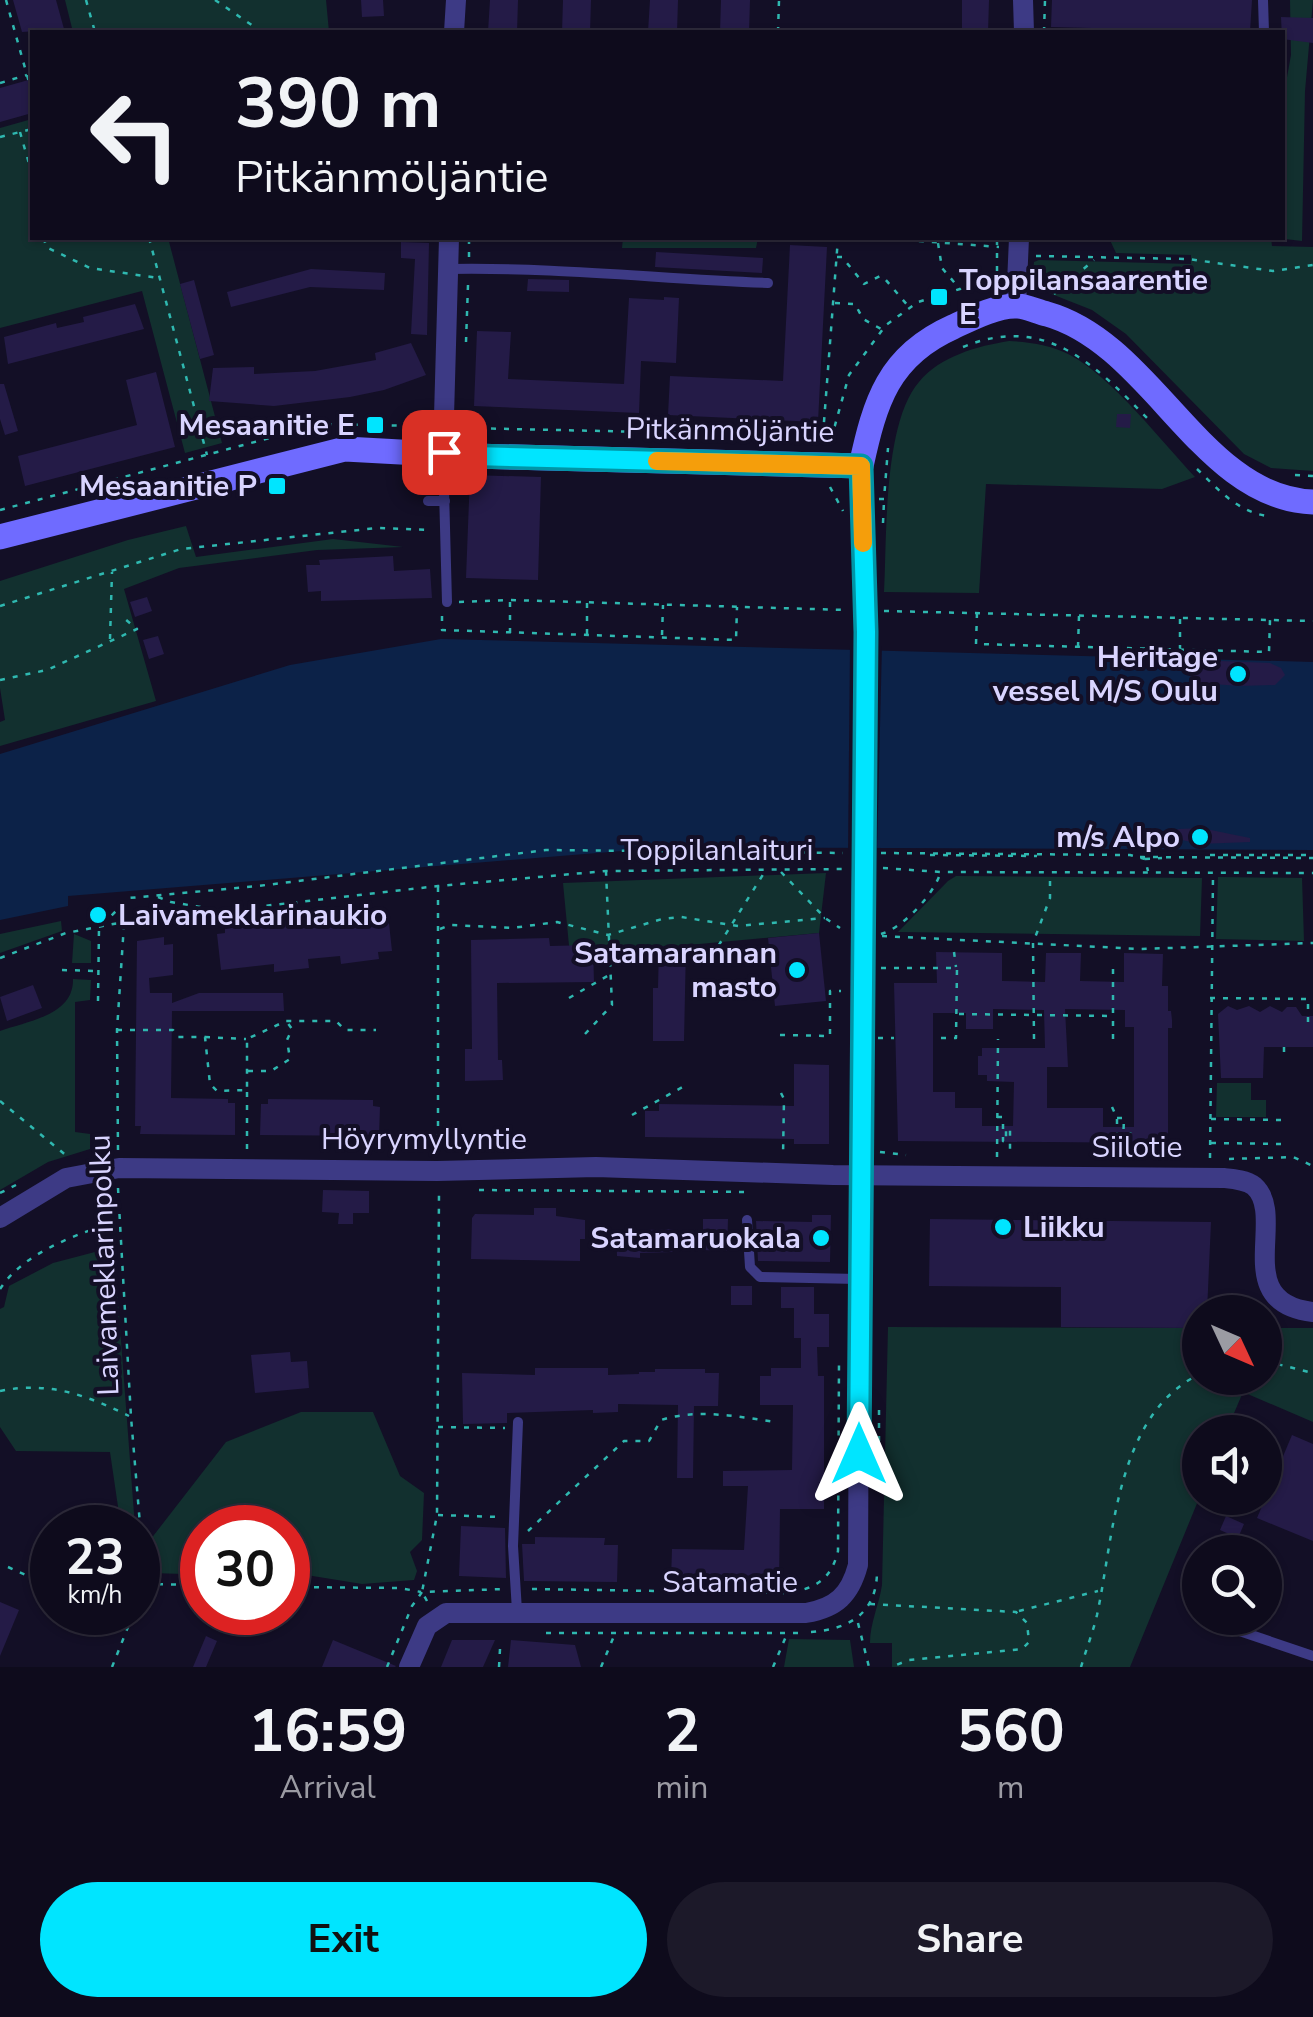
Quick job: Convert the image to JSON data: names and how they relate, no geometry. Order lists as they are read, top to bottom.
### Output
{
  "streets": {
    "street": [
      "Pitkänmöljäntie",
      "Höyrymyllyntie",
      "Siilotie",
      "Satamatie"
    ],
    "path": ["Toppilanlaituri", "Laivameklarinpolku"]
  },
  "crossings": [
    ["Pitkänmöljäntie", "Satamatie"],
    ["Toppilanlaituri", "Laivameklarinpolku"],
    ["Höyrymyllyntie", "Siilotie"],
    ["Höyrymyllyntie", "Laivameklarinpolku"],
    ["Höyrymyllyntie", "Satamatie"],
    ["Siilotie", "Satamatie"]
  ],
  "places": {
    "transit": ["Toppilansaarentie E", "Mesaanitie E", "Mesaanitie P"],
    "other": [
      "Heritage vessel M/S Oulu",
      "m/s Alpo",
      "Laivameklarinaukio",
      "Satamarannan masto",
      "Liikku",
      "Satamaruokala"
    ]
  },
  "north": "bottom right",
  "page": {
    "turn": ["390 m", "Pitkänmöljäntie"],
    "speed": "23 km/h",
    "limit": "30",
    "eta": [
      "16:59",
      "Arrival",
      "2",
      "min",
      "560",
      "m"
    ],
    "buttons": ["Exit", "Share"]
  }
}
